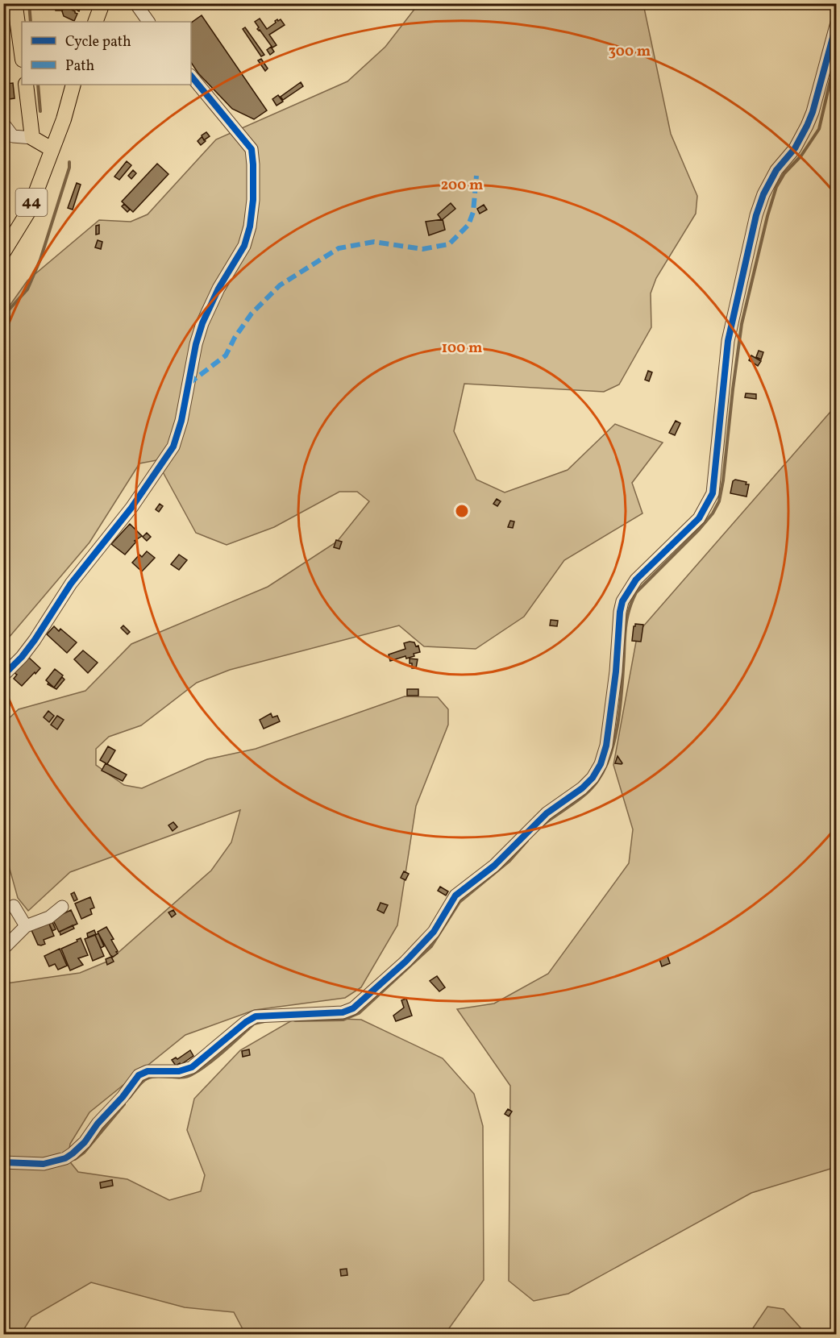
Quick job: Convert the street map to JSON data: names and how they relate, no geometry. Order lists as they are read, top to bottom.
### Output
{
  "streets": {
    "main road": ["44"]
  },
  "legend": ["Cycle path", "Path"],
  "rings": ["300 m", "200 m", "100 m"]
}
